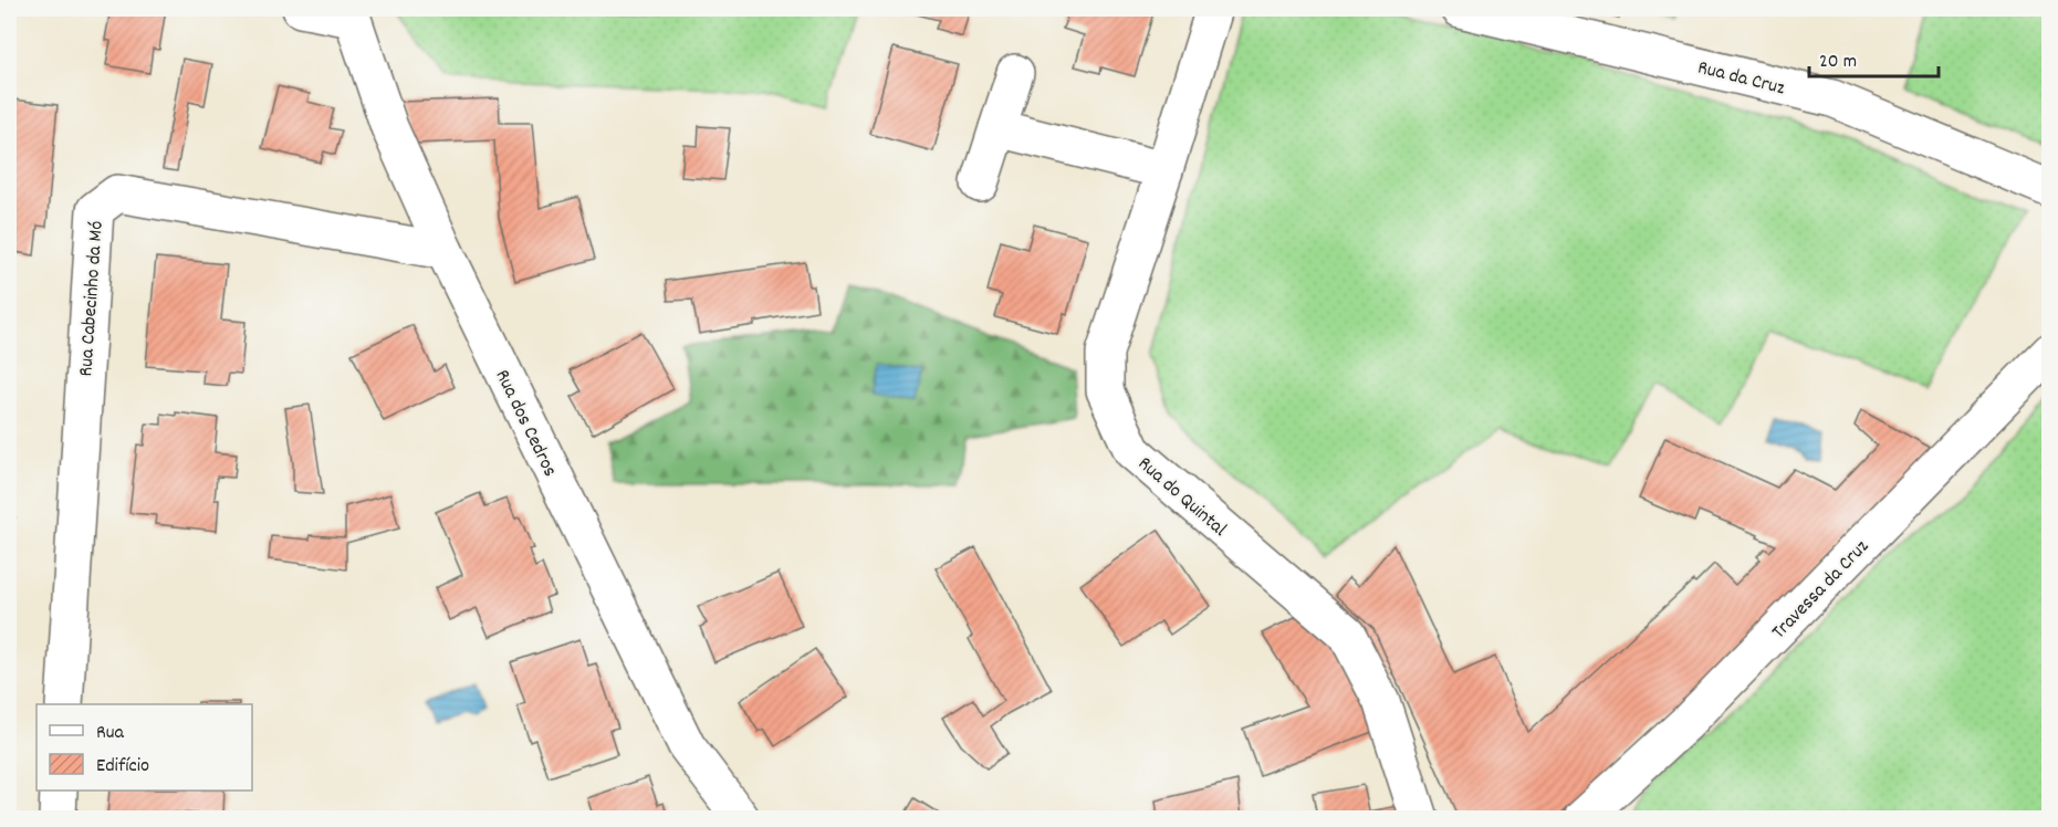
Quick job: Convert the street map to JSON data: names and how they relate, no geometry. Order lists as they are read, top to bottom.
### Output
{
  "streets": {
    "street": [
      "Rua da Cruz",
      "Rua Cabecinho da Mó",
      "Rua dos Cedros",
      "Rua do Quintal",
      "Travessa da Cruz"
    ]
  },
  "crossings": [
    ["Rua Cabecinho da Mó", "Rua dos Cedros"]
  ],
  "legend": ["Rua", "Edifício"],
  "scale_bar": "20 m"
}
